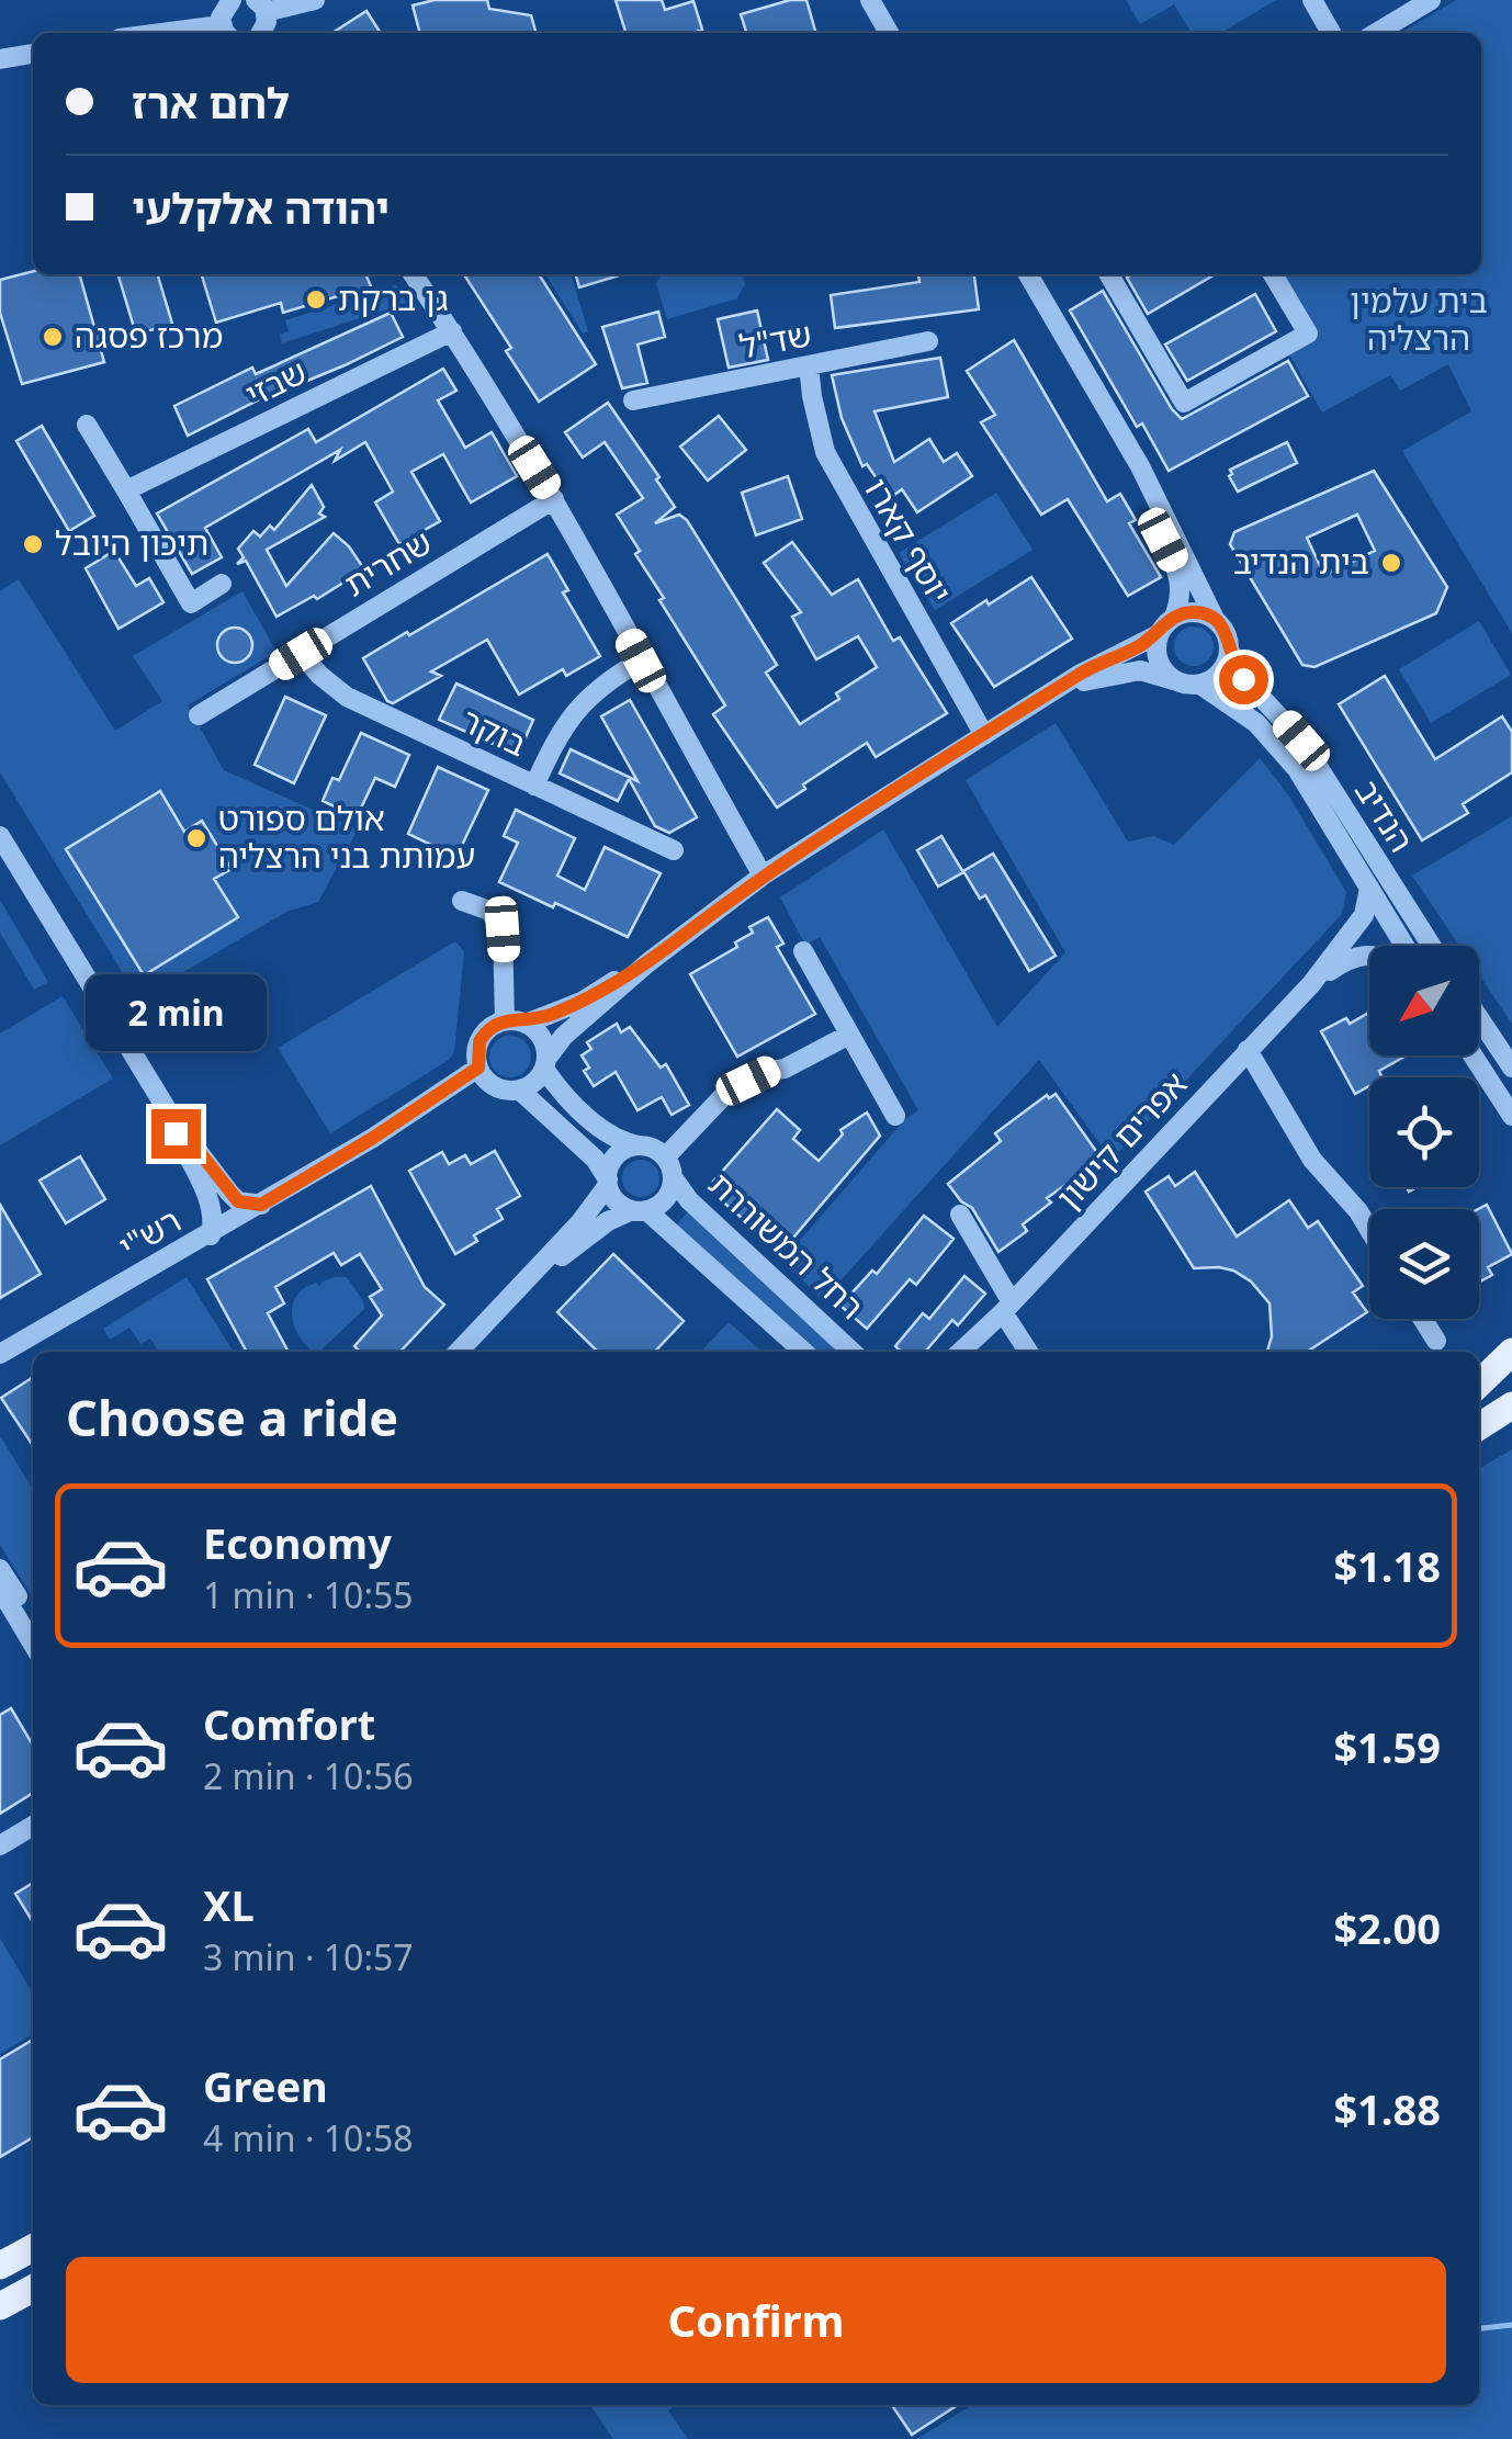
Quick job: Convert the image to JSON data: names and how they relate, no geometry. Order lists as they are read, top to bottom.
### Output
{
  "streets": {
    "street": [
      "שד\"ל",
      "שבזי",
      "יוסף קארו",
      "שחרית",
      "בוקר",
      "הנדיב",
      "אפרים קישון",
      "רש\"י",
      "רחל המשוררת"
    ]
  },
  "crossings": [
    ["שד\"ל", "יוסף קארו"],
    ["שחרית", "בוקר"],
    ["הנדיב", "אפרים קישון"]
  ],
  "parks": ["בית עלמין הרצליה"],
  "places": [
    "גן ברקת",
    "מרכז פסגה",
    "תיכון היובל",
    "בית הנדיב",
    "אולם ספורט עמותת בני הרצליה"
  ],
  "north": "bottom left",
  "page": {
    "banner": ["לחם ארז", "יהודה אלקלעי"],
    "bubble": "2 min",
    "heading": "Choose a ride",
    "list": [
      {
        "name": "Economy",
        "note": "1 min · 10:55",
        "value": "$1.18"
      },
      {
        "name": "Comfort",
        "note": "2 min · 10:56",
        "value": "$1.59"
      },
      {
        "name": "XL",
        "note": "3 min · 10:57",
        "value": "$2.00"
      },
      {
        "name": "Green",
        "note": "4 min · 10:58",
        "value": "$1.88"
      }
    ],
    "buttons": "Confirm"
  }
}
